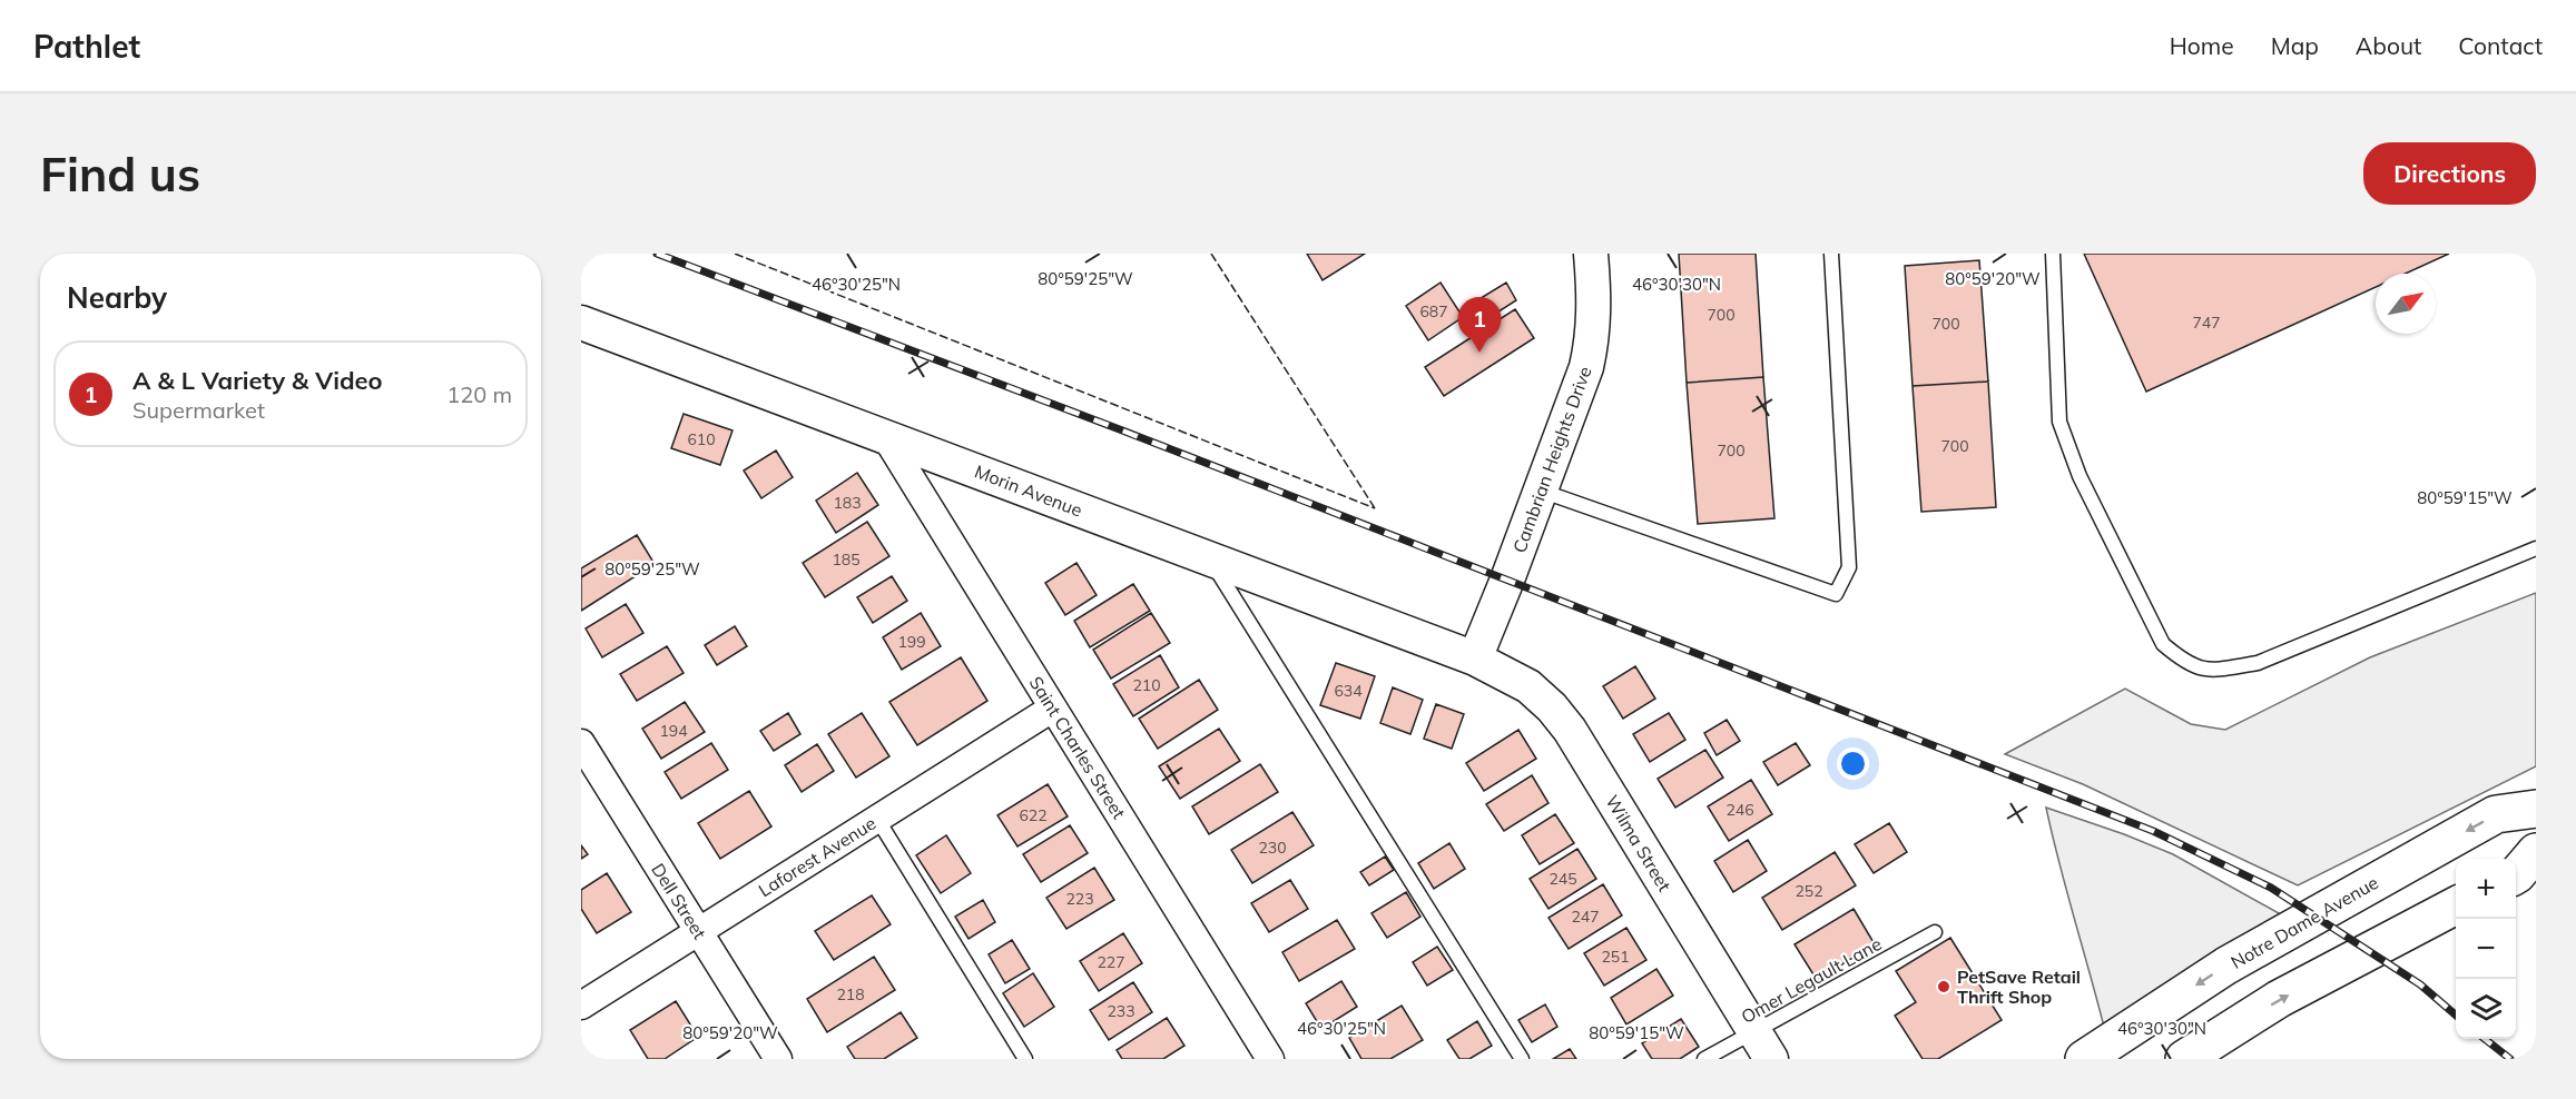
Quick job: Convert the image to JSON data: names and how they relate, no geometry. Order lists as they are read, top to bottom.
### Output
{
  "streets": {
    "main road": ["Notre Dame Avenue"],
    "street": [
      "Cambrian Heights Drive",
      "Morin Avenue",
      "Saint Charles Street",
      "Wilma Street",
      "Laforest Avenue",
      "Dell Street"
    ],
    "lane": ["Omer Legault Lane"]
  },
  "crossings": [
    ["Cambrian Heights Drive", "Morin Avenue"],
    ["Cambrian Heights Drive", "Wilma Street"],
    ["Morin Avenue", "Saint Charles Street"],
    ["Morin Avenue", "Wilma Street"],
    ["Saint Charles Street", "Laforest Avenue"],
    ["Wilma Street", "Omer Legault Lane"],
    ["Laforest Avenue", "Dell Street"]
  ],
  "places": ["PetSave Retail Thrift Shop"],
  "house_numbers": [
    "687",
    "700",
    "747",
    "700",
    "610",
    "700",
    "700",
    "183",
    "185",
    "199",
    "210",
    "634",
    "194",
    "246",
    "622",
    "230",
    "245",
    "252",
    "223",
    "247",
    "251",
    "227",
    "218",
    "233"
  ],
  "north": "top right",
  "page": {
    "header": "Pathlet",
    "nav": [
      "Home",
      "Map",
      "About",
      "Contact"
    ],
    "buttons": "Directions",
    "title": "Find us",
    "heading": "Nearby",
    "pins": "1",
    "list": [
      {
        "mark": "1",
        "name": "A & L Variety & Video",
        "note": "Supermarket",
        "value": "120 m"
      }
    ],
    "map_buttons": ["+", "−"]
  },
  "coordinates": [
    "80°59'25\"W",
    "80°59'20\"W",
    "46°30'25\"N",
    "46°30'30\"N",
    "80°59'15\"W"
  ]
}
